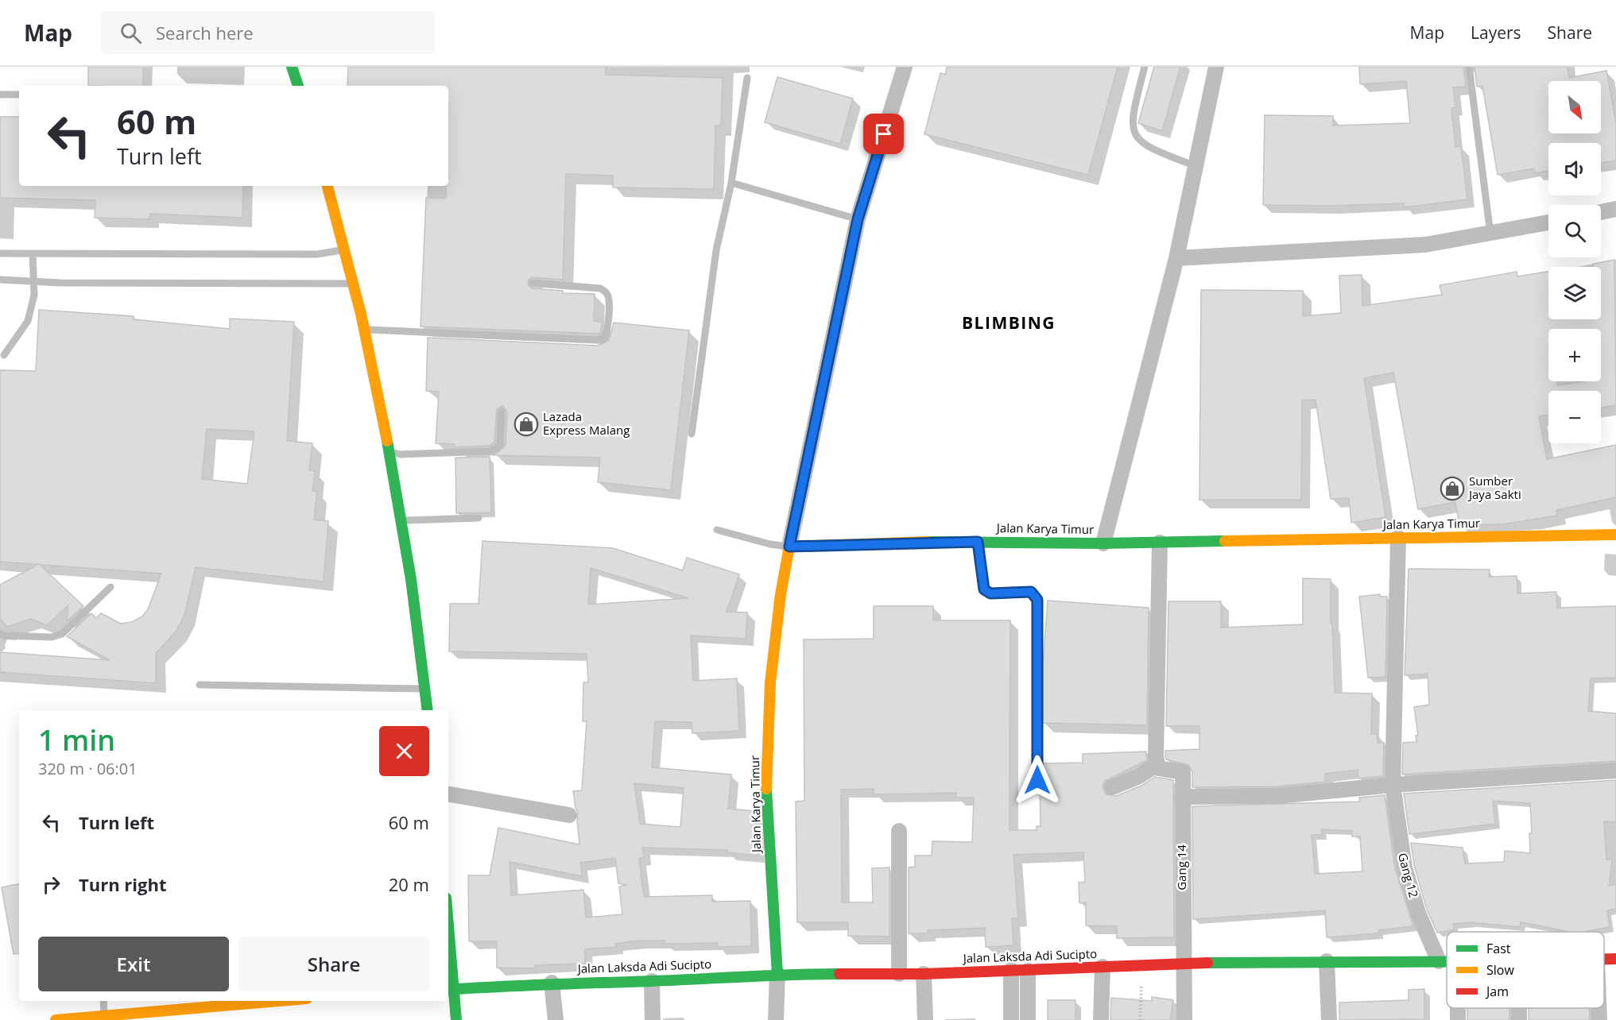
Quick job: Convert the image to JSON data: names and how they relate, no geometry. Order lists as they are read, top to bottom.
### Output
{
  "streets": {
    "main road": ["Jalan Karya Timur", "Jalan Laksda Adi Sucipto"],
    "street": ["Gang 14", "Gang 12"]
  },
  "crossings": [
    ["Jalan Karya Timur", "Gang 12"],
    ["Jalan Karya Timur", "Jalan Laksda Adi Sucipto"],
    ["Gang 14", "Jalan Laksda Adi Sucipto"],
    ["Gang 12", "Jalan Laksda Adi Sucipto"]
  ],
  "districts": ["BLIMBING"],
  "places": {
    "shop": ["Lazada Express Malang", "Sumber Jaya Sakti"]
  },
  "legend": ["Fast", "Slow", "Jam"],
  "north": "bottom right",
  "page": {
    "header": "Map",
    "search": "Search here",
    "nav": ["Map", "Layers", "Share"],
    "map_buttons": ["+", "−"],
    "turn": ["60 m", "Turn left"],
    "heading": ["1 min", "320 m · 06:01"],
    "list": [
      {
        "name": "Turn left",
        "value": "60 m"
      },
      {
        "name": "Turn right",
        "value": "20 m"
      }
    ],
    "buttons": ["Exit", "Share"]
  }
}
